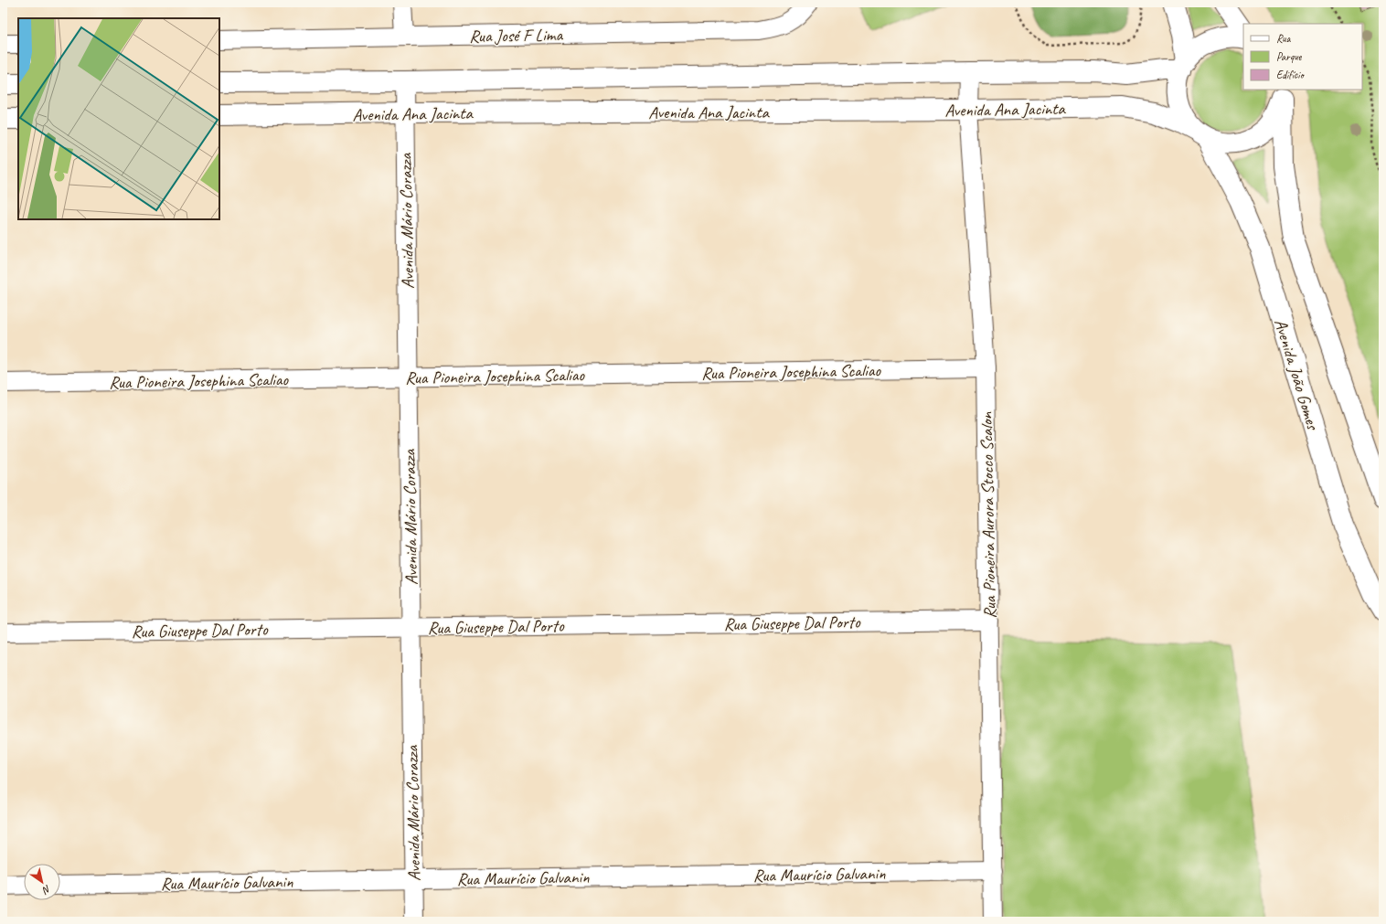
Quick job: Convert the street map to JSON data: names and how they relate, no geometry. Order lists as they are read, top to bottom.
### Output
{
  "streets": {
    "street": [
      "Rua José F Lima",
      "Avenida Ana Jacinta",
      "Avenida Mário Corazza",
      "Rua Pioneira Josephina Scaliao",
      "Avenida João Gomes",
      "Rua Pioneira Aurora Stocco Scalon",
      "Rua Giuseppe Dal Porto",
      "Rua Maurício Galvanin"
    ]
  },
  "crossings": [
    ["Avenida Ana Jacinta", "Avenida Mário Corazza"],
    ["Avenida Ana Jacinta", "Avenida João Gomes"],
    ["Avenida Ana Jacinta", "Rua Pioneira Aurora Stocco Scalon"],
    ["Avenida Mário Corazza", "Rua Pioneira Josephina Scaliao"],
    ["Avenida Mário Corazza", "Rua Giuseppe Dal Porto"],
    ["Avenida Mário Corazza", "Rua Maurício Galvanin"],
    ["Rua Pioneira Josephina Scaliao", "Rua Pioneira Aurora Stocco Scalon"],
    ["Rua Pioneira Aurora Stocco Scalon", "Rua Giuseppe Dal Porto"],
    ["Rua Pioneira Aurora Stocco Scalon", "Rua Maurício Galvanin"]
  ],
  "legend": ["Rua", "Parque", "Edifício"],
  "north": "bottom right"
}
